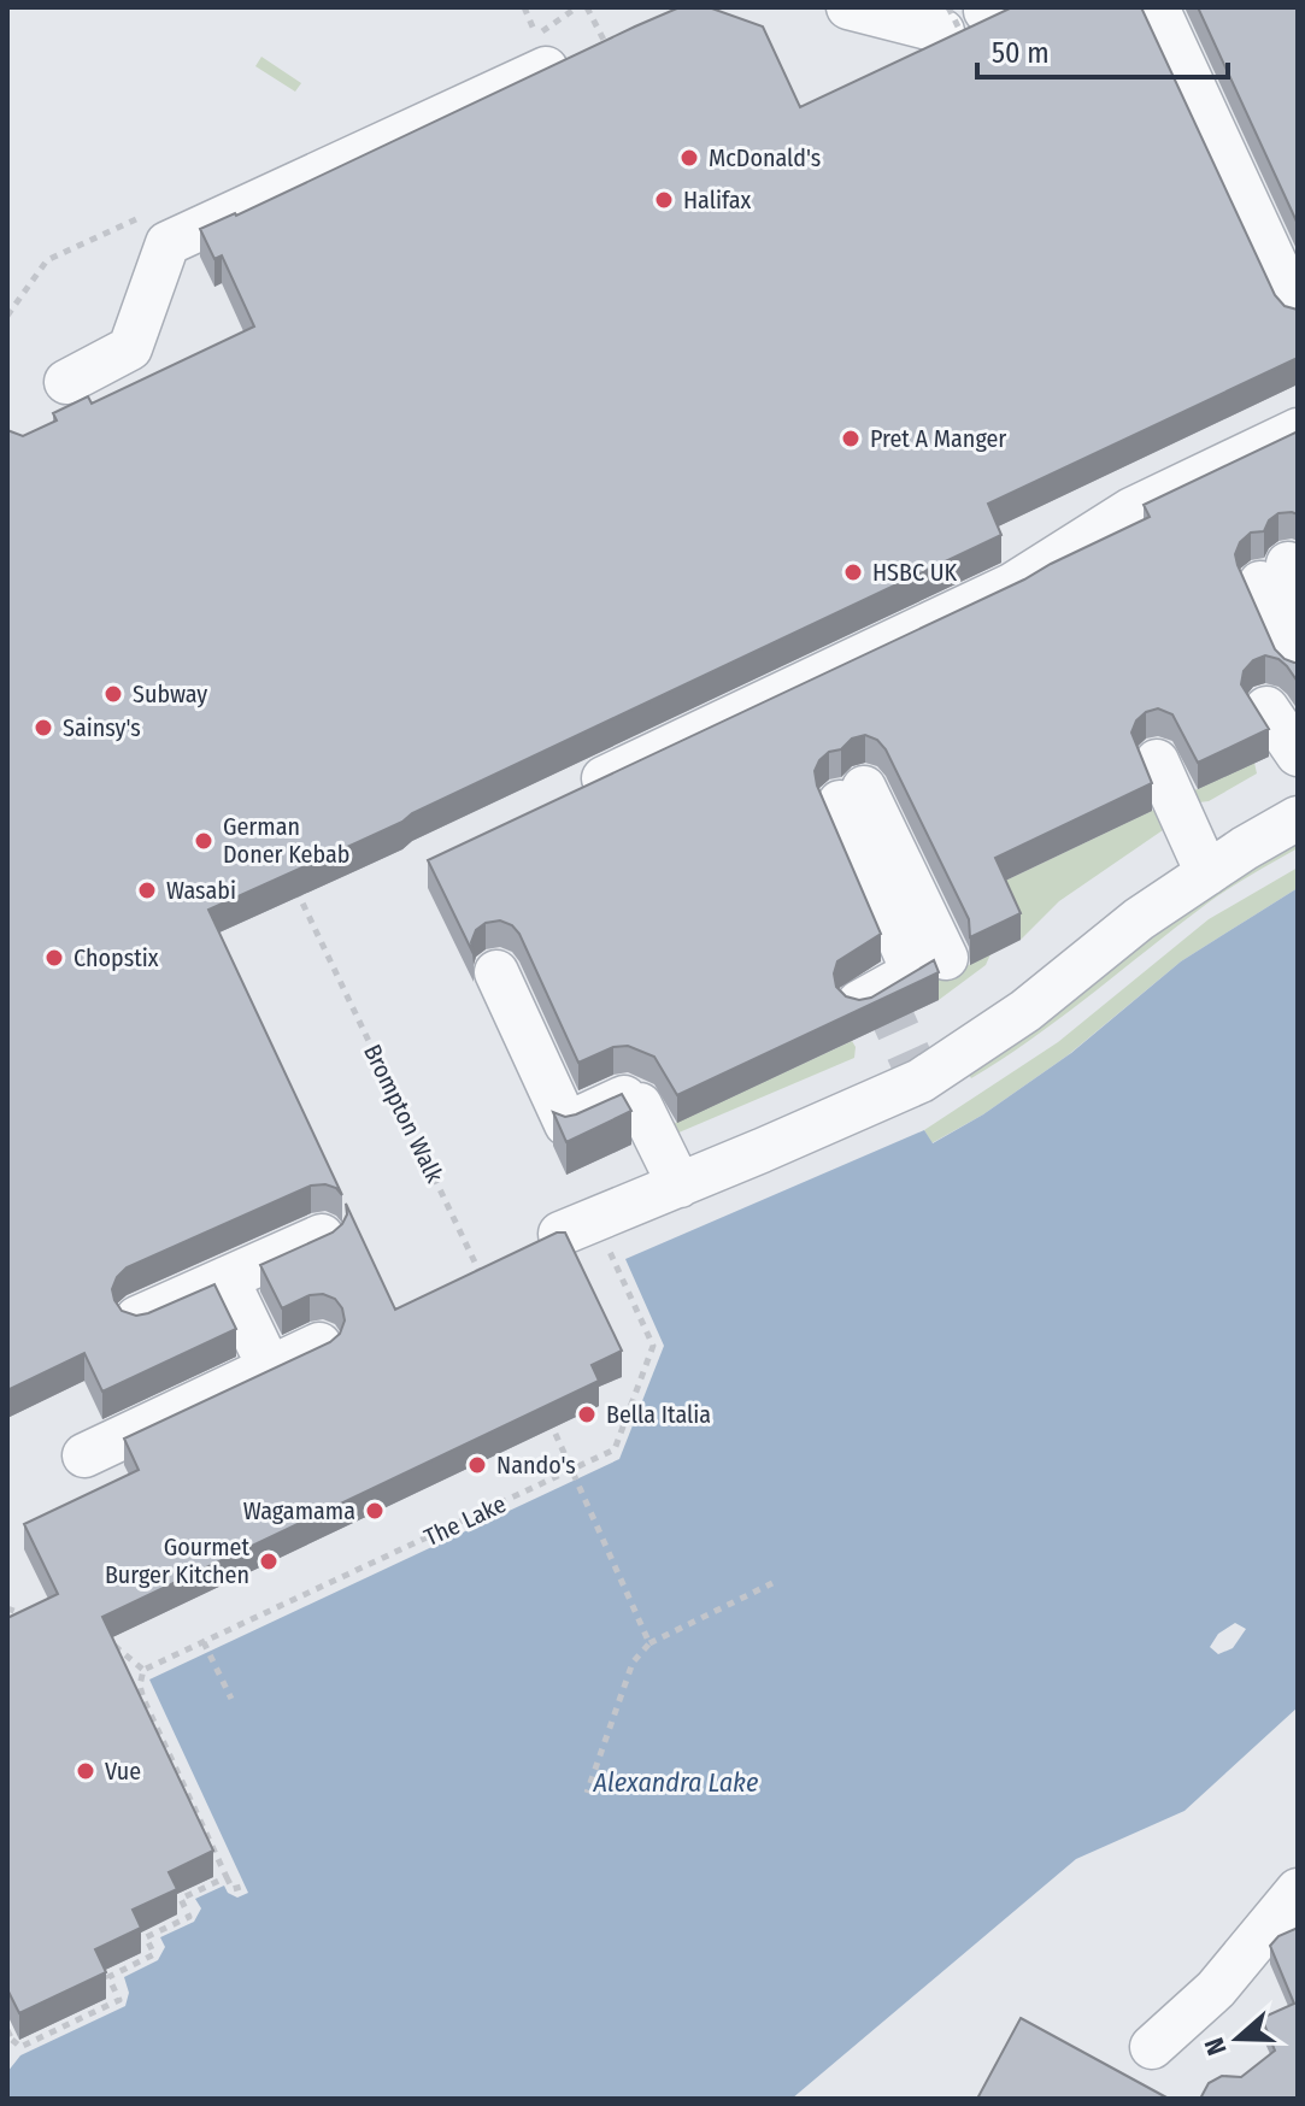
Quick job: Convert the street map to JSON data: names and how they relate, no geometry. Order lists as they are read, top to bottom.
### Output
{
  "streets": {
    "path": ["Brompton Walk", "The Lake"]
  },
  "water": ["Alexandra Lake"],
  "places": [
    "McDonald's",
    "Halifax",
    "Pret A Manger",
    "HSBC UK",
    "Subway",
    "Sainsy's",
    "German Doner Kebab",
    "Wasabi",
    "Chopstix",
    "Bella Italia",
    "Nando's",
    "Wagamama",
    "Gourmet Burger Kitchen",
    "Vue"
  ],
  "scale_bar": "50 m",
  "north": "left"
}
